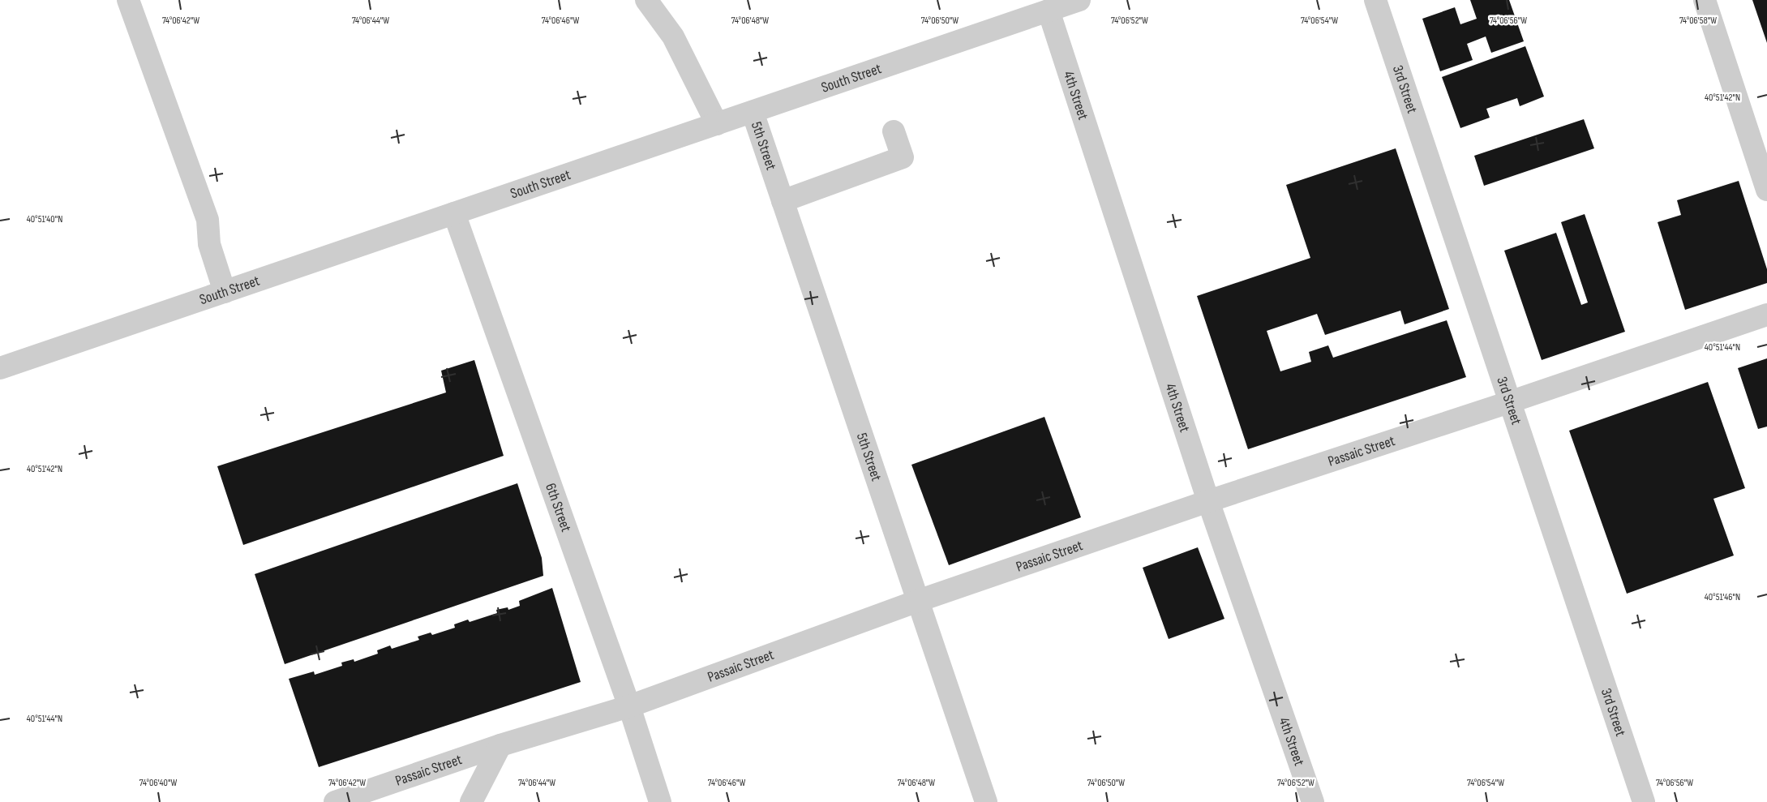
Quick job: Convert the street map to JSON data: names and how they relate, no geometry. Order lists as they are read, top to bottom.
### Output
{
  "streets": {
    "street": [
      "South Street",
      "3rd Street",
      "4th Street",
      "5th Street",
      "Passaic Street",
      "6th Street"
    ]
  },
  "crossings": [
    ["South Street", "4th Street"],
    ["South Street", "5th Street"],
    ["South Street", "6th Street"],
    ["3rd Street", "Passaic Street"],
    ["4th Street", "Passaic Street"],
    ["5th Street", "Passaic Street"],
    ["Passaic Street", "6th Street"]
  ],
  "coordinates": [
    "74°06'42\"W",
    "74°06'44\"W",
    "74°06'46\"W",
    "74°06'48\"W",
    "74°06'50\"W",
    "74°06'52\"W",
    "74°06'54\"W",
    "74°06'56\"W",
    "74°06'58\"W",
    "40°51'42\"N",
    "40°51'40\"N",
    "40°51'44\"N",
    "40°51'46\"N",
    "74°06'40\"W"
  ]
}
